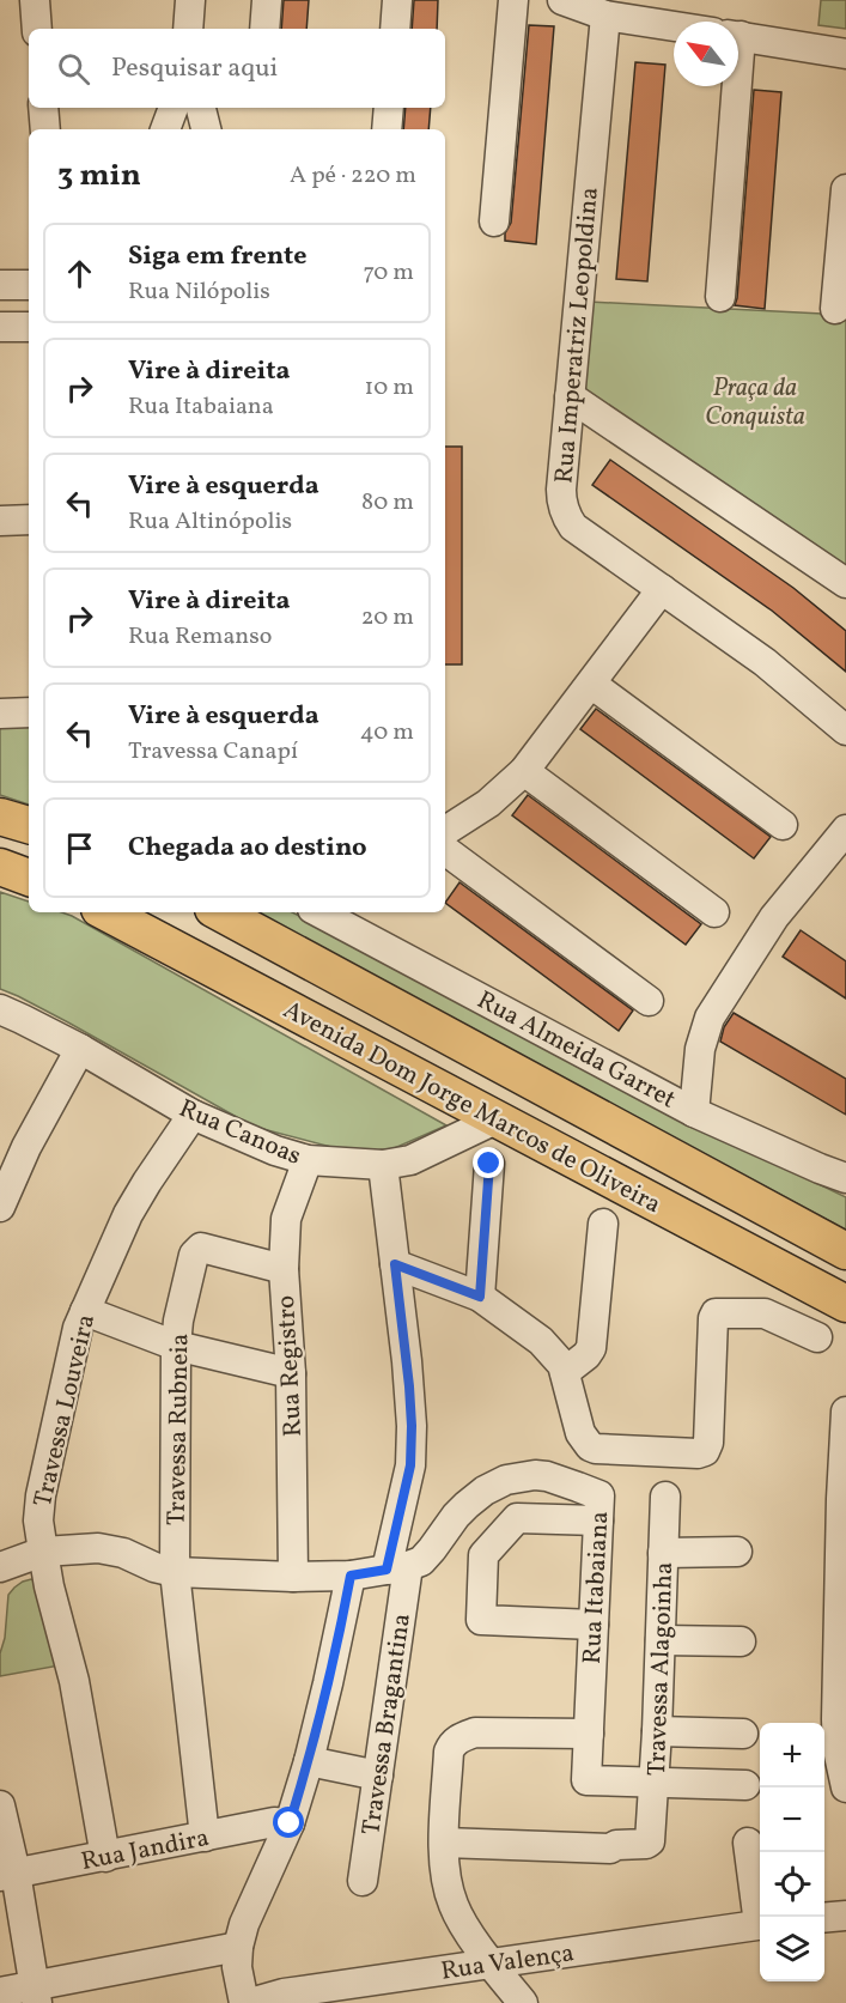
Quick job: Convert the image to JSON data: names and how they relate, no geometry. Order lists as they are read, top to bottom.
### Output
{
  "streets": {
    "main road": ["Avenida Dom Jorge Marcos de Oliveira"],
    "street": [
      "Rua Imperatriz Leopoldina",
      "Rua Almeida Garret",
      "Rua Canoas",
      "Rua Registro",
      "Travessa Louveira",
      "Travessa Rubneia",
      "Rua Itabaiana",
      "Travessa Alagoinha",
      "Travessa Bragantina",
      "Rua Jandira",
      "Rua Valença"
    ]
  },
  "crossings": [
    ["Avenida Dom Jorge Marcos de Oliveira", "Rua Canoas"],
    ["Rua Canoas", "Rua Registro"],
    ["Rua Canoas", "Travessa Louveira"],
    ["Rua Canoas", "Travessa Bragantina"],
    ["Rua Registro", "Travessa Rubneia"],
    ["Rua Registro", "Rua Itabaiana"],
    ["Travessa Louveira", "Rua Itabaiana"],
    ["Travessa Louveira", "Rua Jandira"],
    ["Travessa Rubneia", "Rua Itabaiana"],
    ["Travessa Rubneia", "Rua Jandira"],
    ["Rua Itabaiana", "Travessa Alagoinha"],
    ["Rua Itabaiana", "Travessa Bragantina"]
  ],
  "parks": ["Praça da Conquista"],
  "north": "top left",
  "page": {
    "search": "Pesquisar aqui",
    "heading": ["3 min", "A pé · 220 m"],
    "list": [
      ["Siga em frente", "Rua Nilópolis", "70 m"],
      ["Vire à direita", "Rua Itabaiana", "10 m"],
      ["Vire à esquerda", "Rua Altinópolis", "80 m"],
      ["Vire à direita", "Rua Remanso", "20 m"],
      ["Vire à esquerda", "Travessa Canapí", "40 m"],
      "Chegada ao destino"
    ],
    "map_buttons": ["+", "−"]
  }
}
